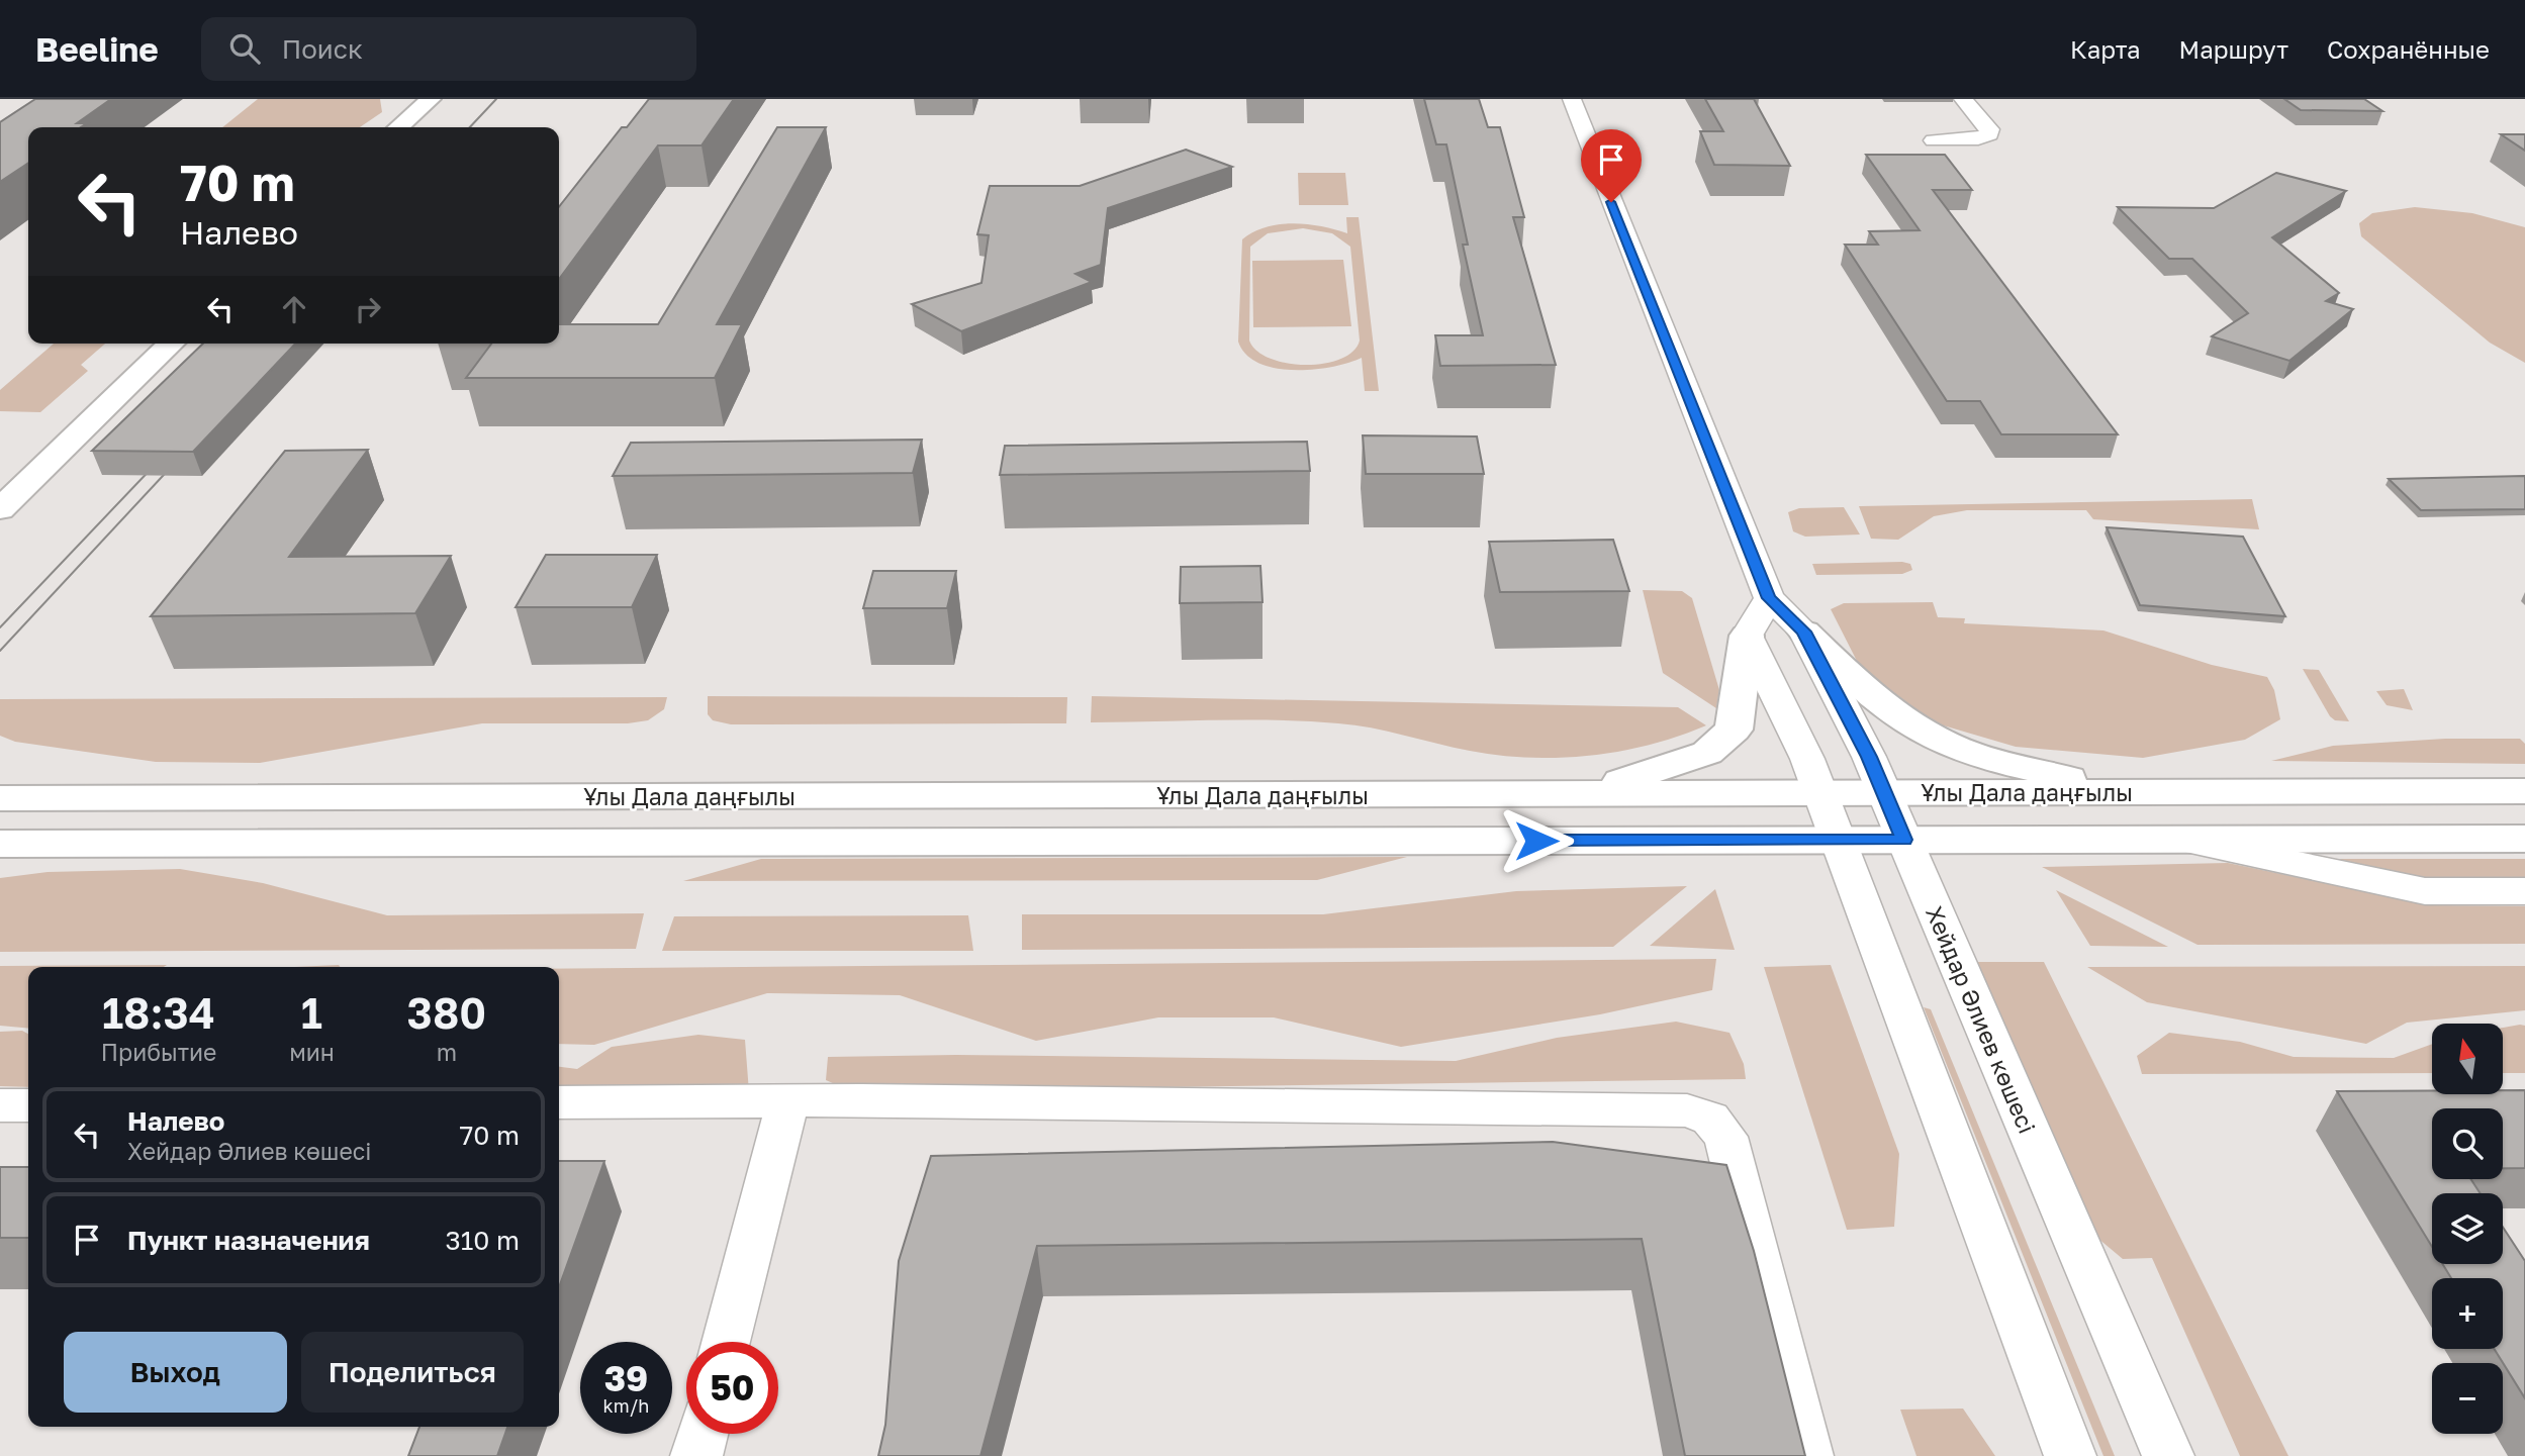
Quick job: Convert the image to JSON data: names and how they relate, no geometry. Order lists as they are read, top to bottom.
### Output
{
  "streets": {
    "main road": ["Ұлы Дала даңғылы"],
    "street": ["Хейдар Әлиев көшесі"]
  },
  "crossings": [
    ["Ұлы Дала даңғылы", "Хейдар Әлиев көшесі"]
  ],
  "north": "top",
  "page": {
    "header": "Beeline",
    "search": "Поиск",
    "nav": ["Карта", "Маршрут", "Сохранённые"],
    "turn": ["70 m", "Налево"],
    "eta": [
      "18:34",
      "Прибытие",
      "1",
      "мин",
      "380",
      "m"
    ],
    "map_buttons": ["+", "−"],
    "list": [
      {
        "name": "Налево",
        "note": "Хейдар Әлиев көшесі",
        "value": "70 m"
      },
      {
        "name": "Пункт назначения",
        "value": "310 m"
      }
    ],
    "buttons": ["Выход", "Поделиться"],
    "speed": "39 km/h",
    "limit": "50"
  }
}
